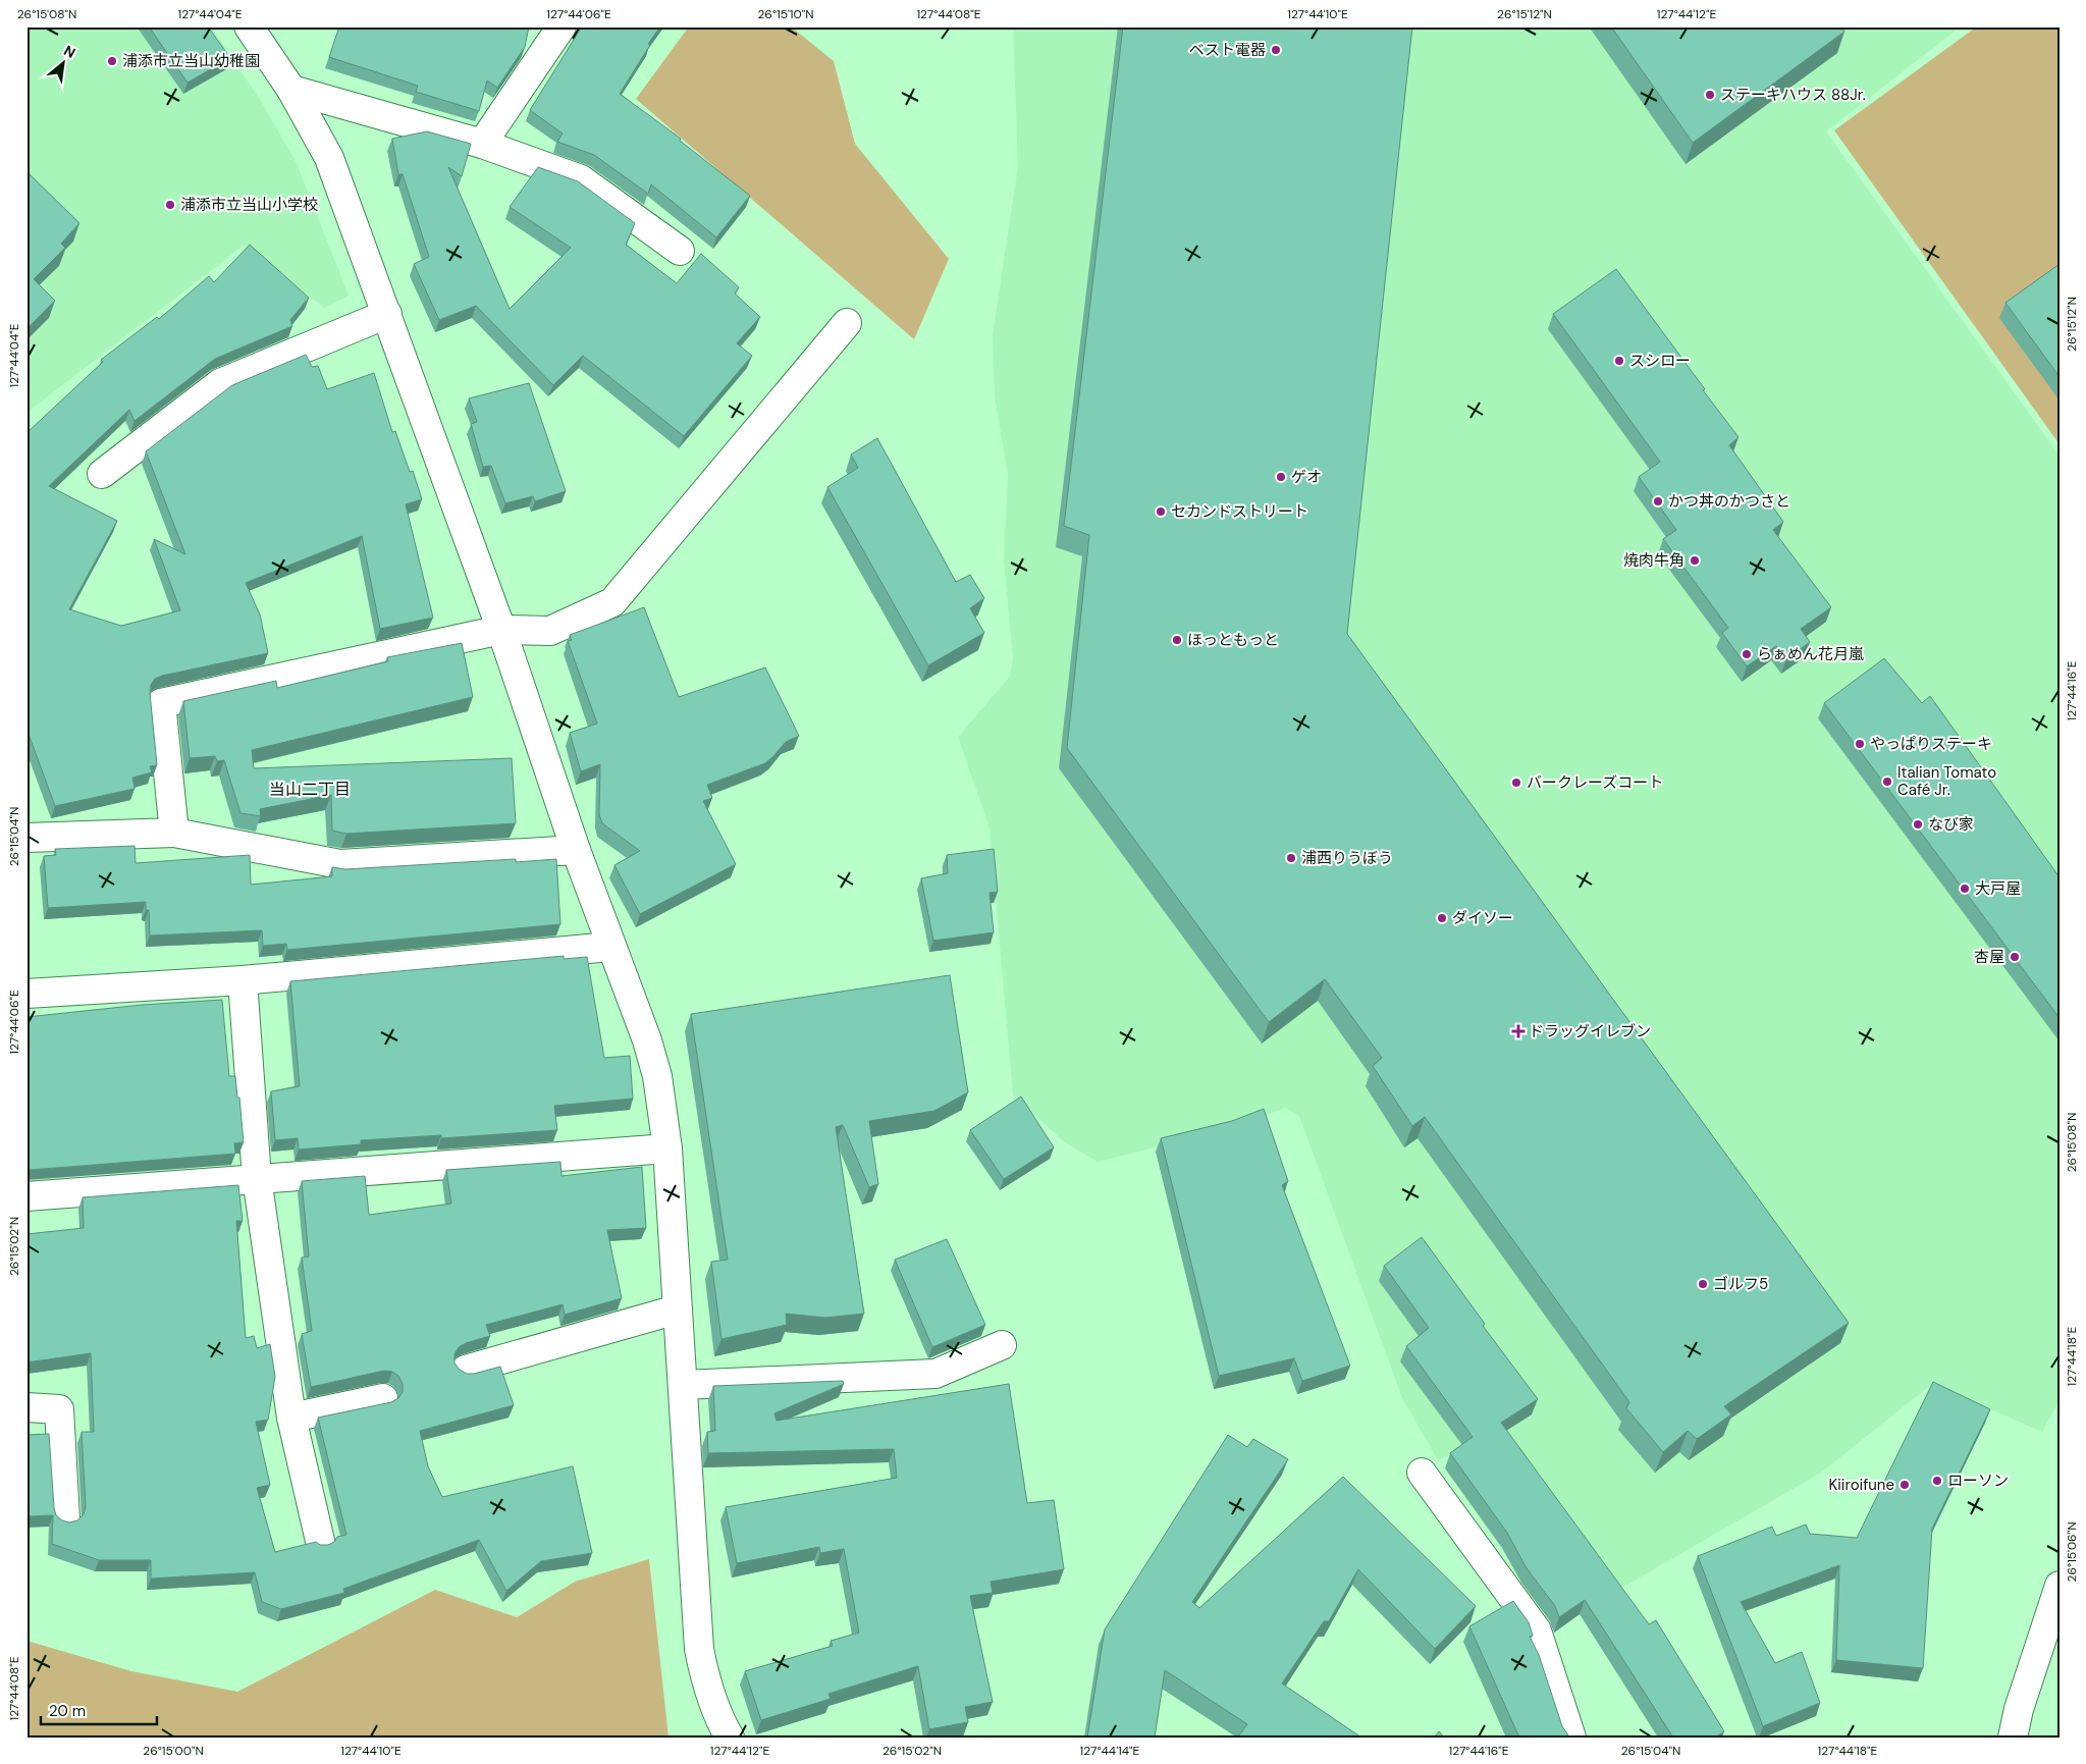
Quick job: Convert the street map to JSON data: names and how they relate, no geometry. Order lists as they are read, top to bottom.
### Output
{
  "districts": ["当山二丁目"],
  "places": {
    "other": [
      "ベスト電器",
      "浦添市立当山幼稚園",
      "ステーキハウス 88Jr.",
      "浦添市立当山小学校",
      "スシロー",
      "ゲオ",
      "かつ丼のかつさと",
      "セカンドストリート",
      "焼肉牛角",
      "ほっともっと",
      "らぁめん花月嵐",
      "やっぱりステーキ",
      "Italian Tomato Café Jr.",
      "バークレーズコート",
      "なび家",
      "浦西りうぼう",
      "大戸屋",
      "ダイソー",
      "杏屋",
      "ゴルフ5",
      "ローソン",
      "Kiiroifune"
    ],
    "health": ["ドラッグイレブン"]
  },
  "scale_bar": "20 m",
  "north": "top right",
  "coordinates": [
    "26°15'08\"N",
    "127°44'04\"E",
    "127°44'06\"E",
    "26°15'10\"N",
    "127°44'08\"E",
    "127°44'10\"E",
    "26°15'12\"N",
    "127°44'12\"E",
    "127°44'16\"E",
    "26°15'04\"N",
    "26°15'02\"N",
    "127°44'18\"E",
    "26°15'06\"N",
    "26°15'00\"N",
    "127°44'14\"E"
  ]
}
